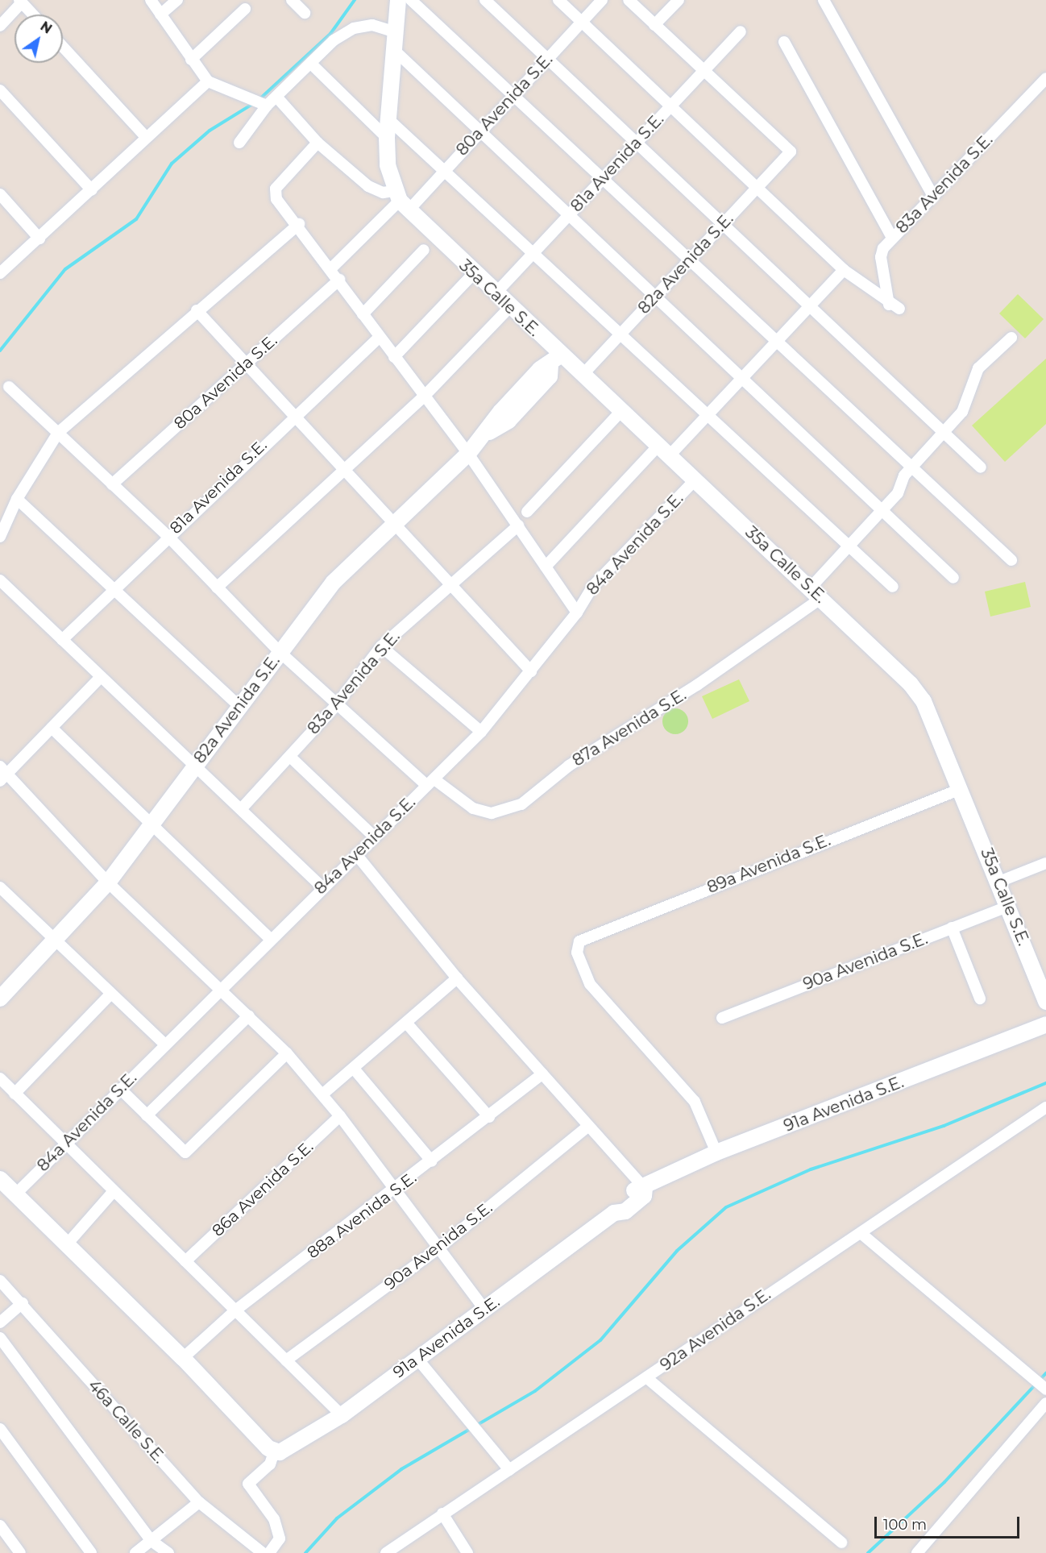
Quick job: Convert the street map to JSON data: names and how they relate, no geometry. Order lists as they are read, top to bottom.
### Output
{
  "streets": {
    "street": [
      "80a Avenida S.E.",
      "81a Avenida S.E.",
      "83a Avenida S.E.",
      "82a Avenida S.E.",
      "35a Calle S.E.",
      "84a Avenida S.E.",
      "87a Avenida S.E.",
      "89a Avenida S.E.",
      "90a Avenida S.E.",
      "91a Avenida S.E.",
      "86a Avenida S.E.",
      "88a Avenida S.E.",
      "92a Avenida S.E.",
      "46a Calle S.E."
    ]
  },
  "crossings": [
    ["80a Avenida S.E.", "35a Calle S.E."],
    ["80a Avenida S.E.", "87a Avenida S.E."],
    ["81a Avenida S.E.", "82a Avenida S.E."],
    ["81a Avenida S.E.", "35a Calle S.E."],
    ["81a Avenida S.E.", "87a Avenida S.E."],
    ["83a Avenida S.E.", "87a Avenida S.E."],
    ["82a Avenida S.E.", "35a Calle S.E."],
    ["82a Avenida S.E.", "87a Avenida S.E."],
    ["35a Calle S.E.", "84a Avenida S.E."],
    ["35a Calle S.E.", "87a Avenida S.E."],
    ["35a Calle S.E.", "89a Avenida S.E."],
    ["35a Calle S.E.", "90a Avenida S.E."],
    ["84a Avenida S.E.", "87a Avenida S.E."],
    ["89a Avenida S.E.", "91a Avenida S.E."]
  ],
  "scale_bar": "100 m",
  "north": "top right"
}
